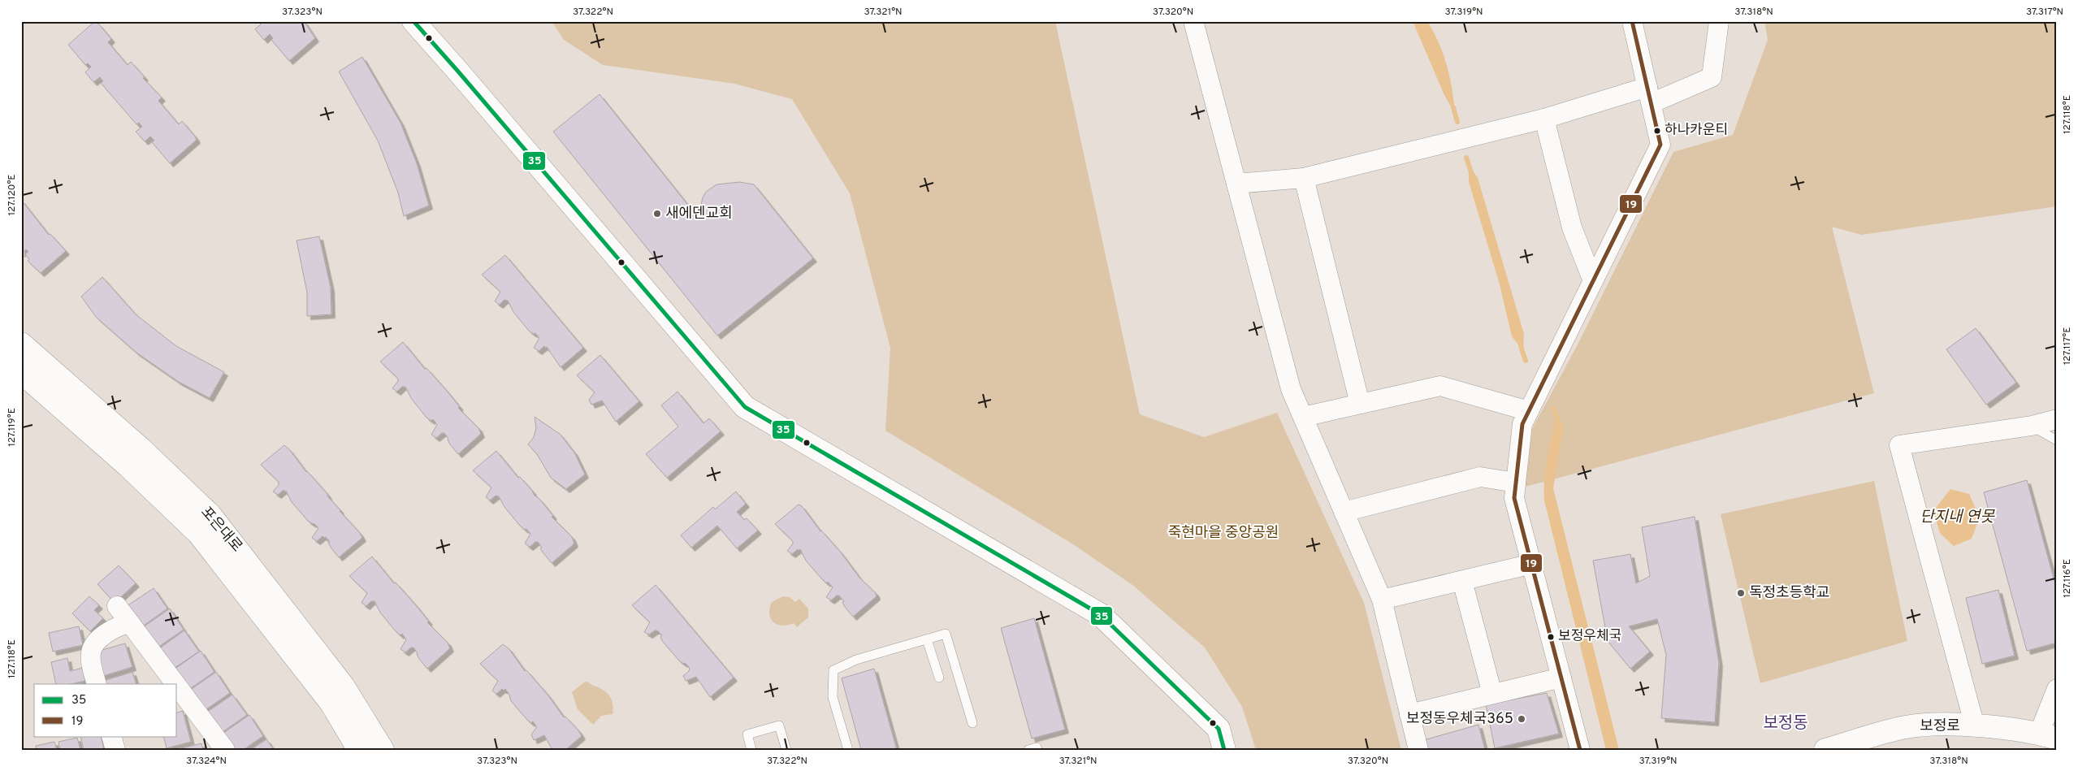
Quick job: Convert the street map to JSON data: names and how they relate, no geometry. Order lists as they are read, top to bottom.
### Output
{
  "streets": {
    "main road": ["포은대로", "보정로"]
  },
  "districts": ["보정동"],
  "water": ["단지내 연못"],
  "parks": ["죽현마을 중앙공원"],
  "places": [
    "하나카운티",
    "새에덴교회",
    "독정초등학교",
    "보정우체국",
    "보정동우체국365"
  ],
  "lines": ["transit line 35", "transit line 19"],
  "legend": ["35", "19"],
  "coordinates": [
    "37.323°N",
    "37.322°N",
    "37.321°N",
    "37.320°N",
    "37.319°N",
    "37.318°N",
    "37.317°N",
    "127.118°E",
    "127.120°E",
    "127.117°E",
    "127.119°E",
    "127.116°E",
    "37.324°N"
  ]
}
